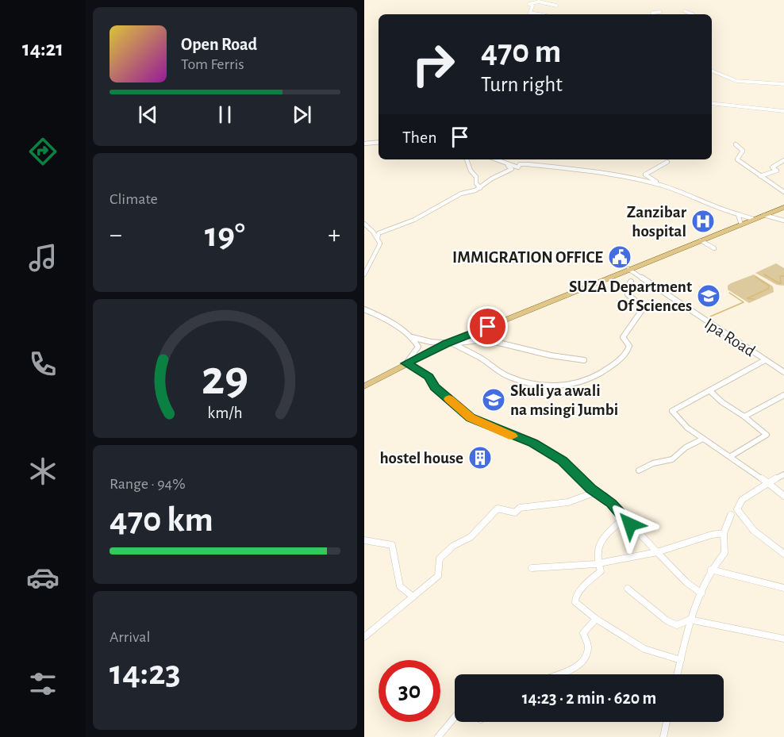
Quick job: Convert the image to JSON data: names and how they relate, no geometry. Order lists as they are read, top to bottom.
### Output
{
  "streets": {
    "street": ["Ipa Road"]
  },
  "places": {
    "hospital": ["Zanzibar hospital"],
    "public building": ["IMMIGRATION OFFICE"],
    "school or university": ["SUZA Department Of Sciences", "Skuli ya awali na msingi Jumbi"],
    "building": ["hostel house"]
  },
  "page": {
    "tabs": "14:21",
    "turn": ["470 m", "Turn right"],
    "song": ["Open Road", "Tom Ferris"],
    "then": "Then",
    "tile": [
      "Climate",
      ["Range · 94%", "470 km"],
      ["Arrival", "14:23"]
    ],
    "heat": ["−", "19°", "+"],
    "limit": "30",
    "trip": "14:23 · 2 min · 620 m",
    "gauge": ["29", "km/h"]
  }
}
